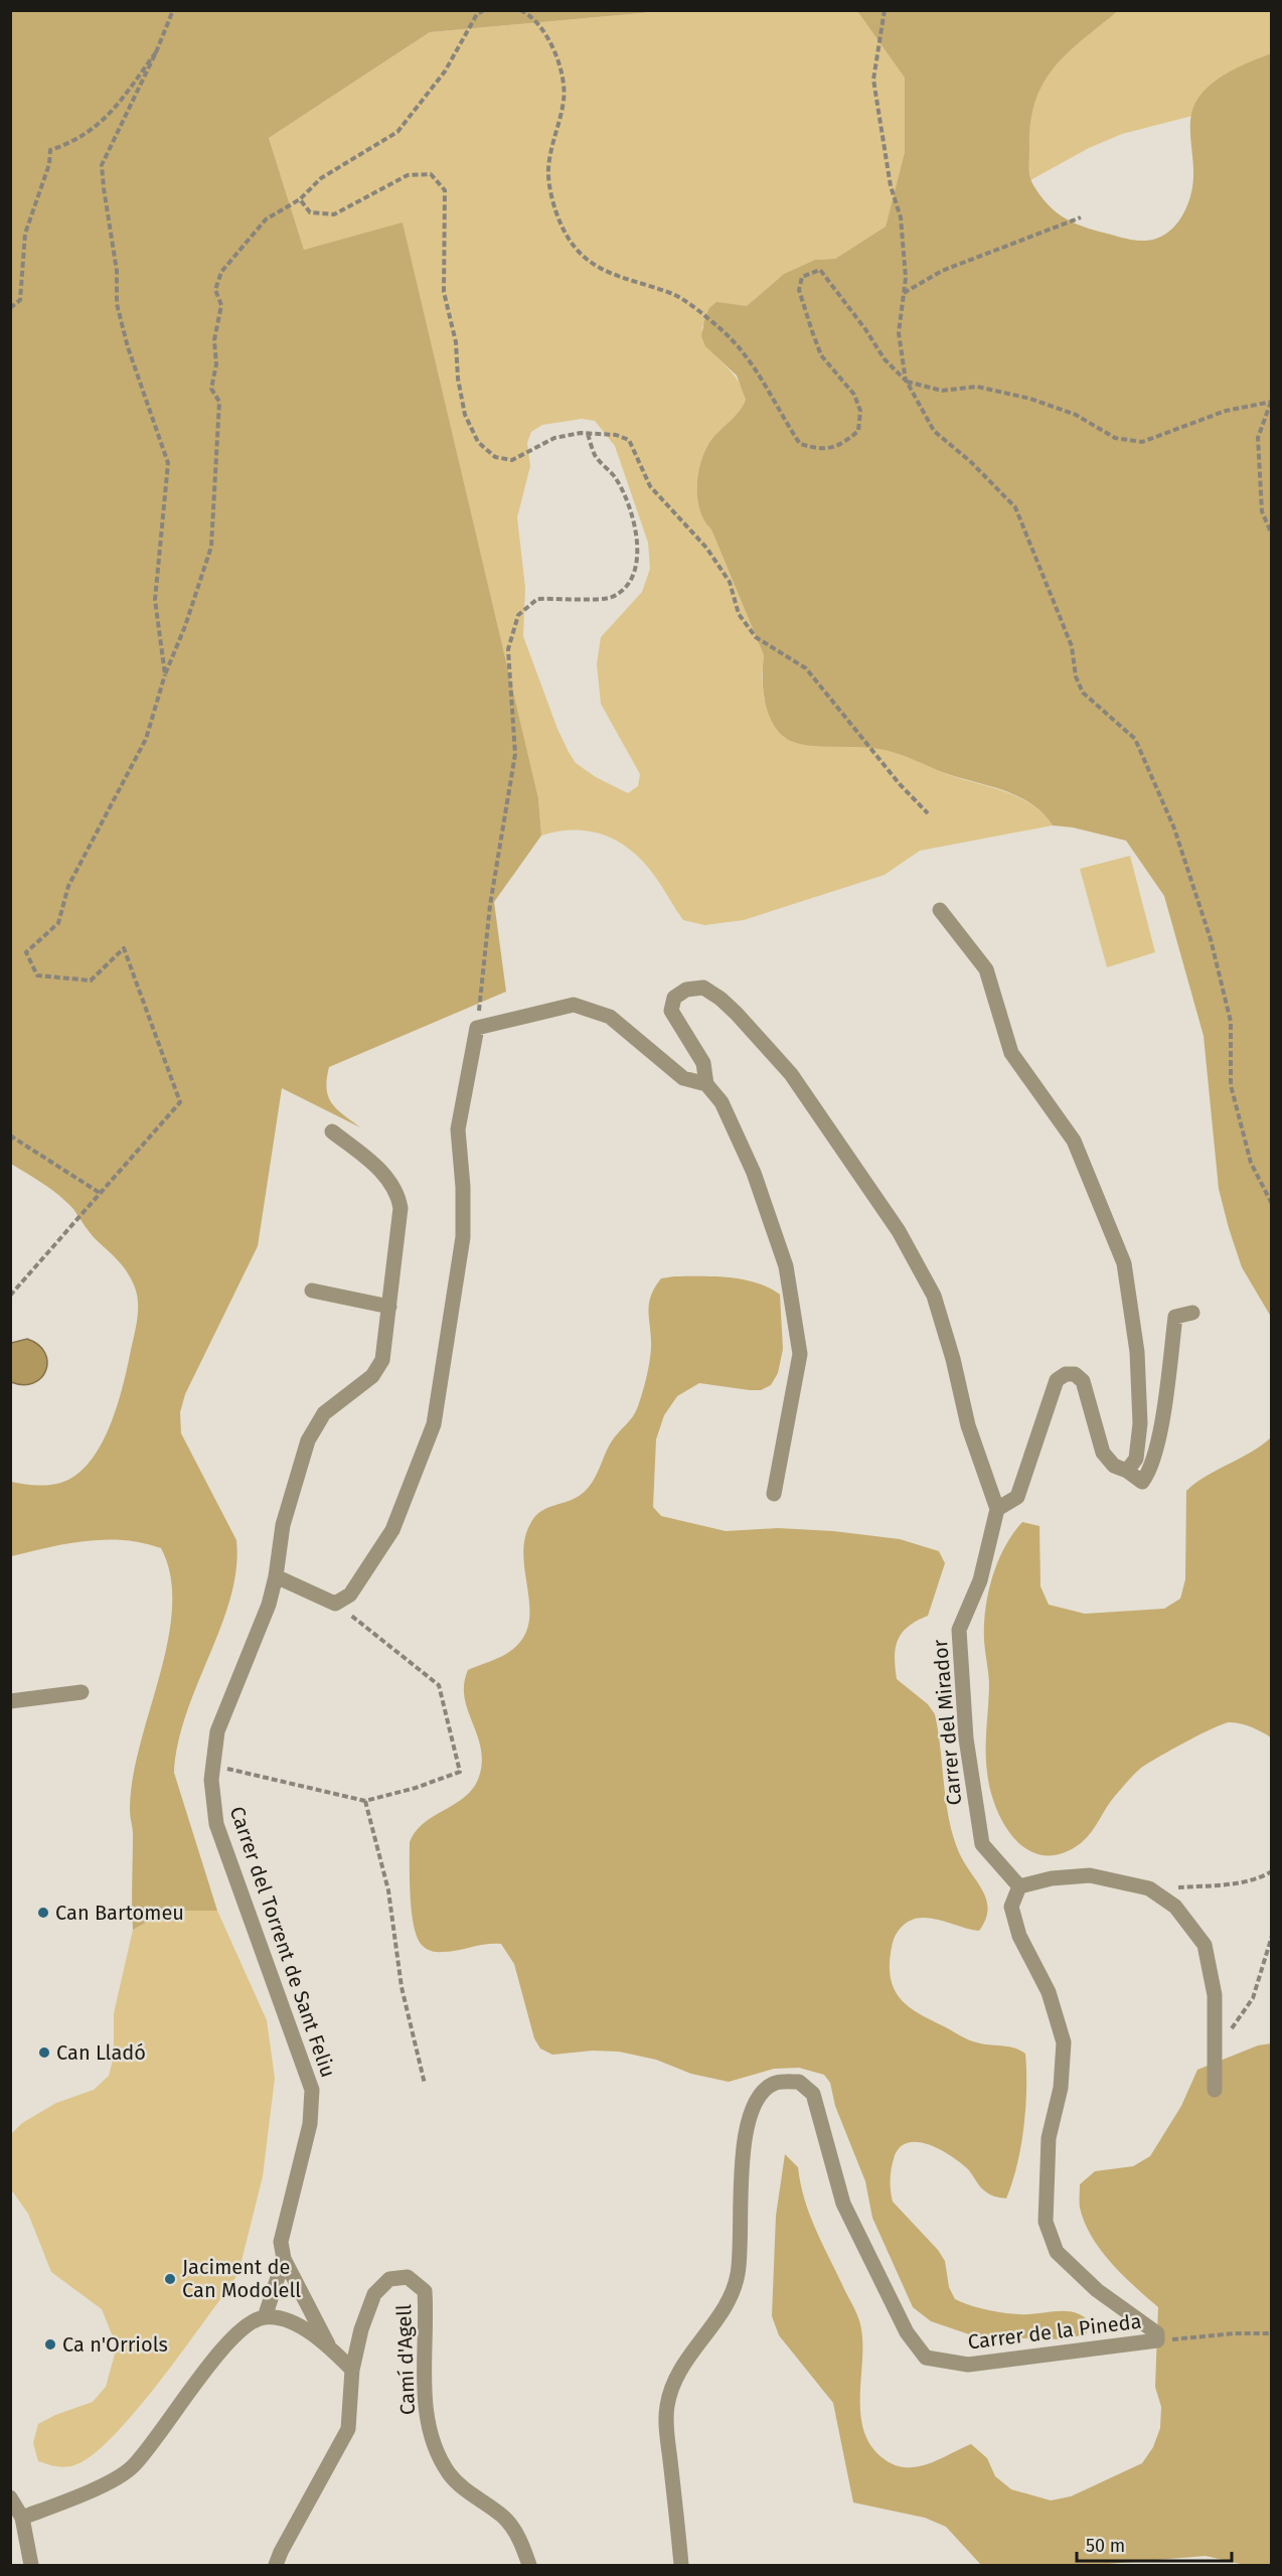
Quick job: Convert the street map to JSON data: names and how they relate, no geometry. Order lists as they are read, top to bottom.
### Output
{
  "streets": {
    "street": [
      "Carrer del Mirador",
      "Carrer del Torrent de Sant Feliu",
      "Carrer de la Pineda",
      "Camí d'Agell"
    ]
  },
  "crossings": [
    ["Carrer del Mirador", "Carrer de la Pineda"]
  ],
  "places": [
    "Can Bartomeu",
    "Can Lladó",
    "Jaciment de Can Modolell",
    "Ca n'Orriols"
  ],
  "scale_bar": "50 m"
}
